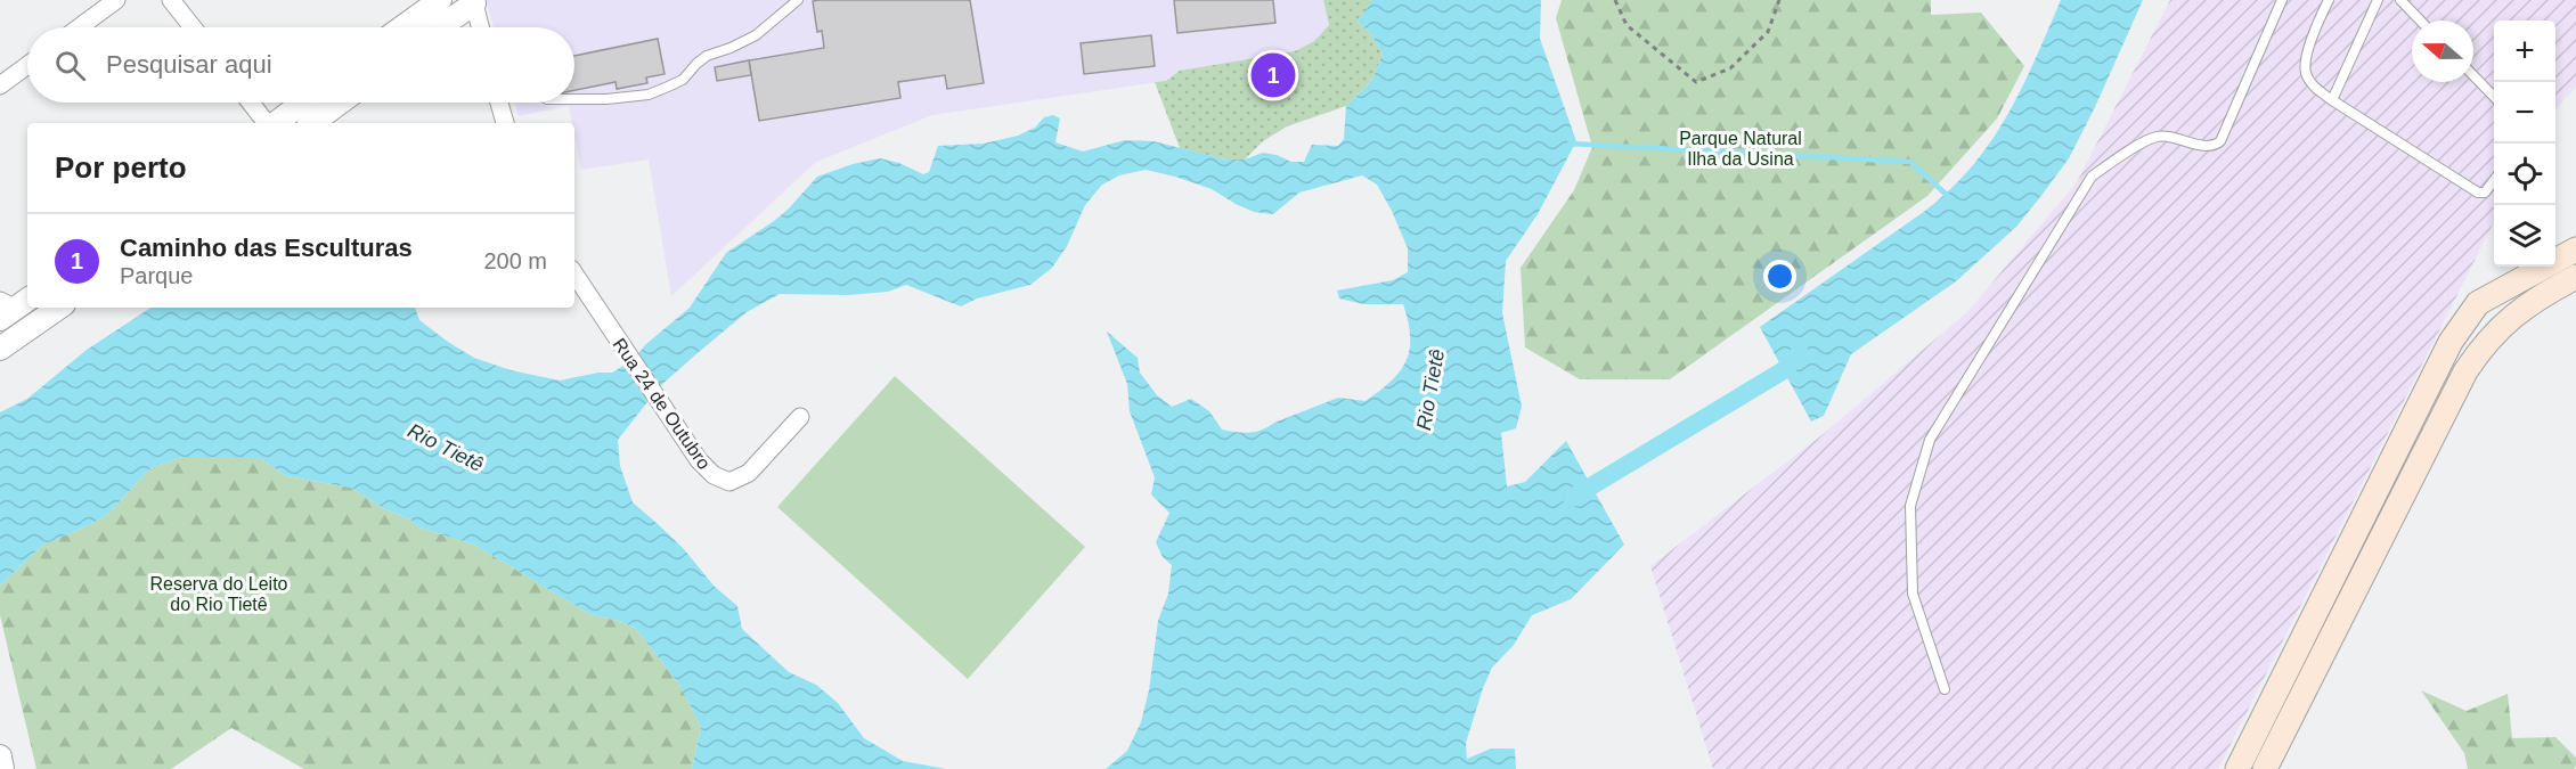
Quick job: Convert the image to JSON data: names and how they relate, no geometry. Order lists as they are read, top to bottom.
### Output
{
  "streets": {
    "street": ["Rua 24 de Outubro"]
  },
  "water": ["Rio Tietê"],
  "parks": ["Parque Natural Ilha da Usina", "Reserva do Leito do Rio Tietê"],
  "north": "left",
  "page": {
    "map_buttons": ["+", "−"],
    "search": "Pesquisar aqui",
    "pins": "1",
    "heading": "Por perto",
    "list": [
      {
        "mark": "1",
        "name": "Caminho das Esculturas",
        "note": "Parque",
        "value": "200 m"
      }
    ]
  }
}
